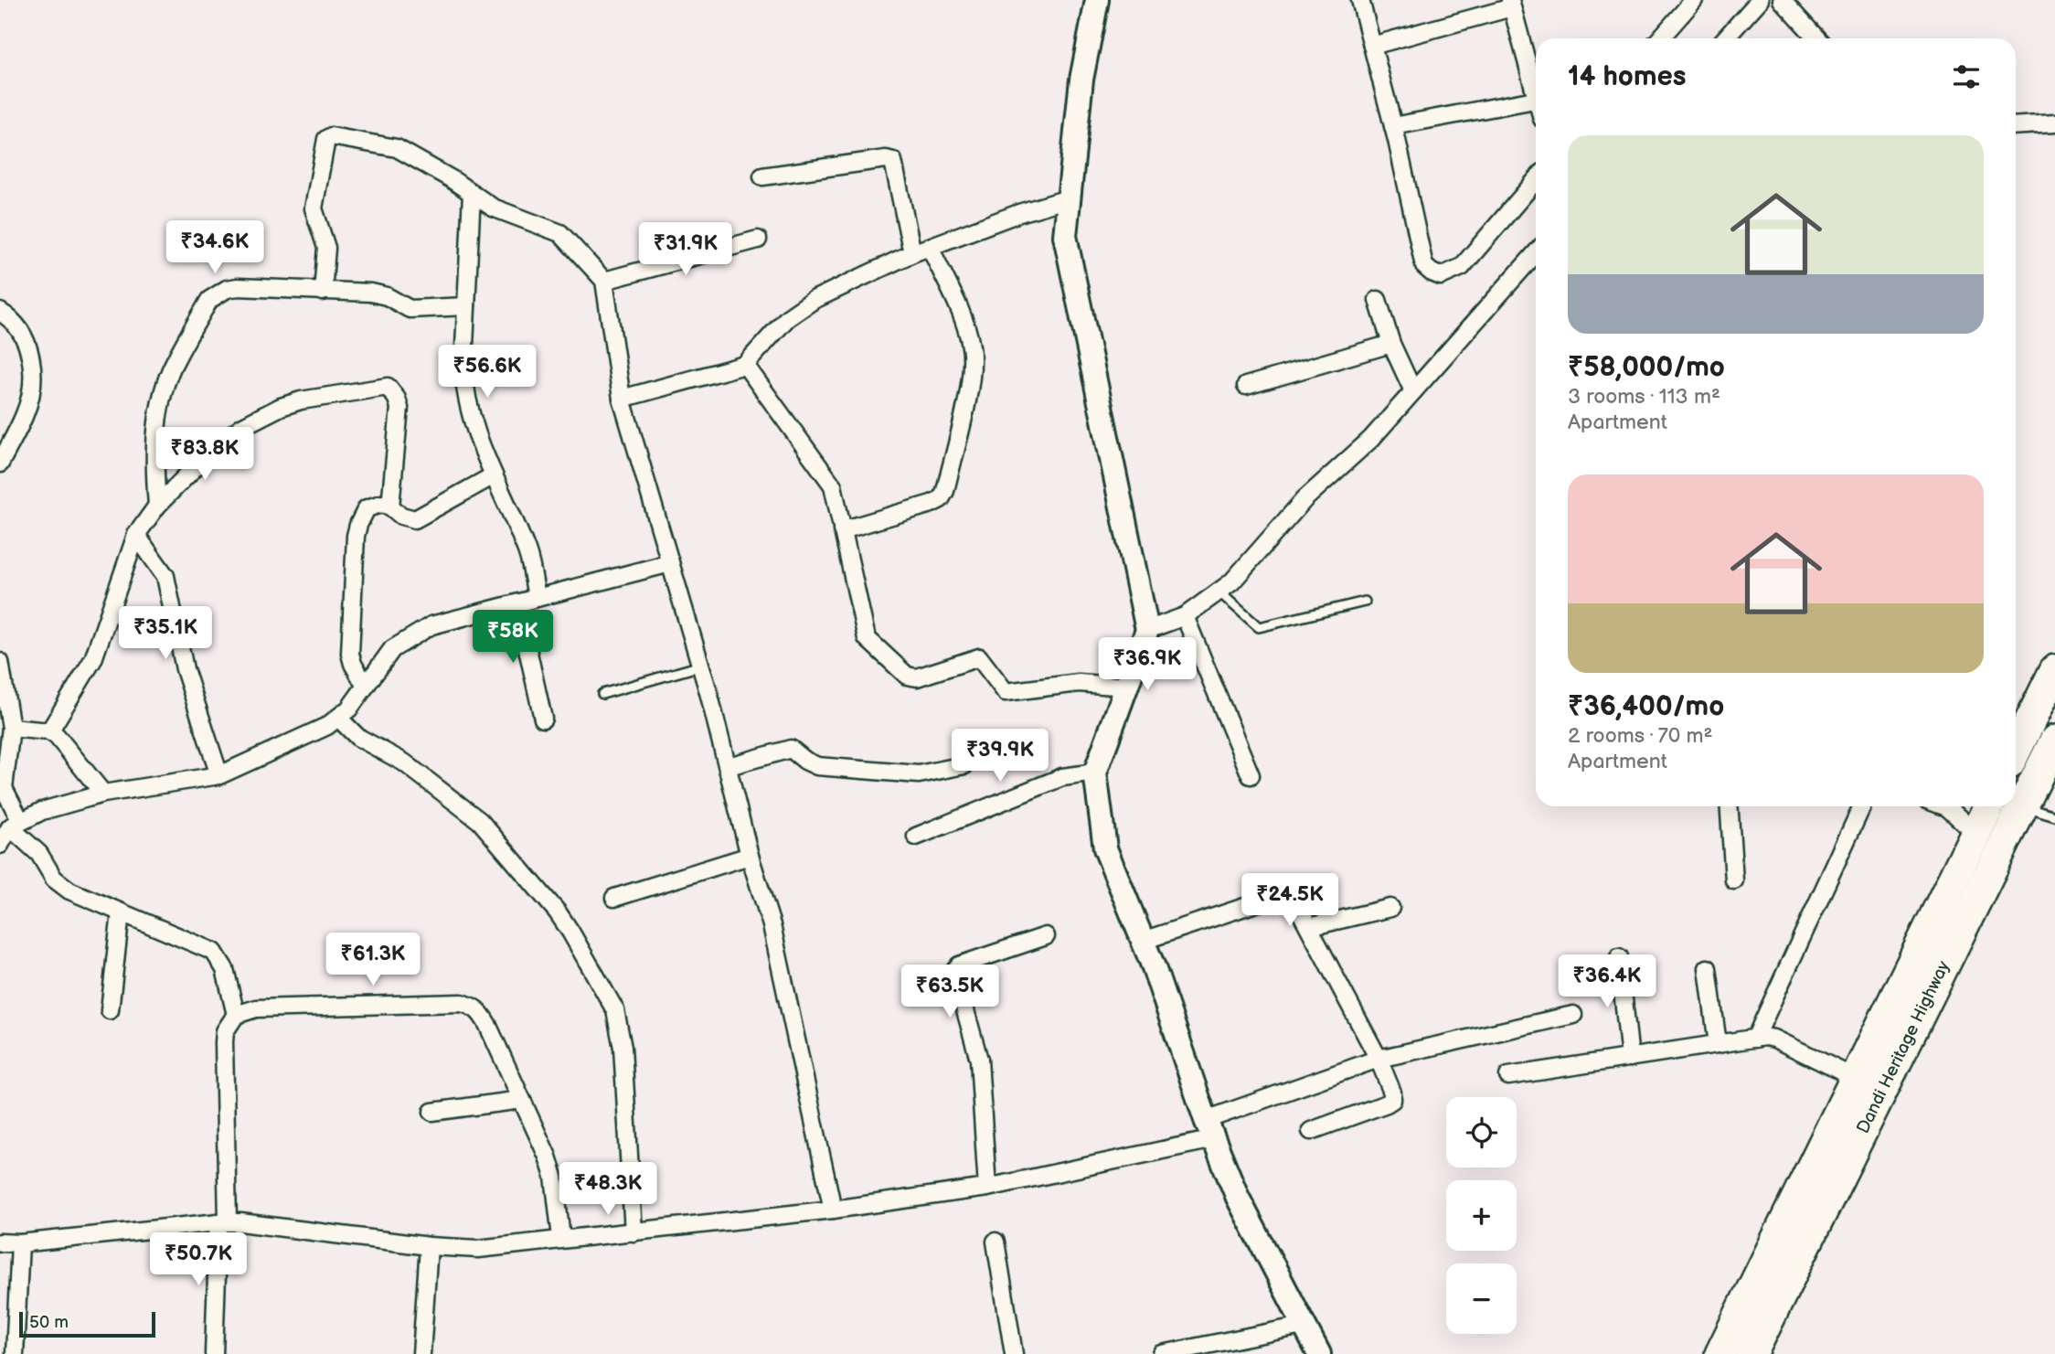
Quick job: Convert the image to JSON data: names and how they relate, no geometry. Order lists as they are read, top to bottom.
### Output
{
  "streets": {
    "highway": ["Dandi Heritage Highway"]
  },
  "scale_bar": "50 m",
  "page": {
    "heading": "14 homes",
    "list": [
      {
        "name": "₹58,000/mo",
        "note": "3 rooms · 113 m² · Apartment"
      },
      {
        "name": "₹36,400/mo",
        "note": "2 rooms · 70 m² · Apartment"
      }
    ],
    "price": [
      "₹34.6K",
      "₹31.9K",
      "₹56.6K",
      "₹83.8K",
      "₹35.1K",
      "₹58K",
      "₹36.9K",
      "₹39.9K",
      "₹24.5K",
      "₹61.3K",
      "₹36.4K",
      "₹63.5K",
      "₹48.3K",
      "₹50.7K"
    ],
    "map_buttons": ["+", "−"],
    "scale": "50 m"
  }
}
